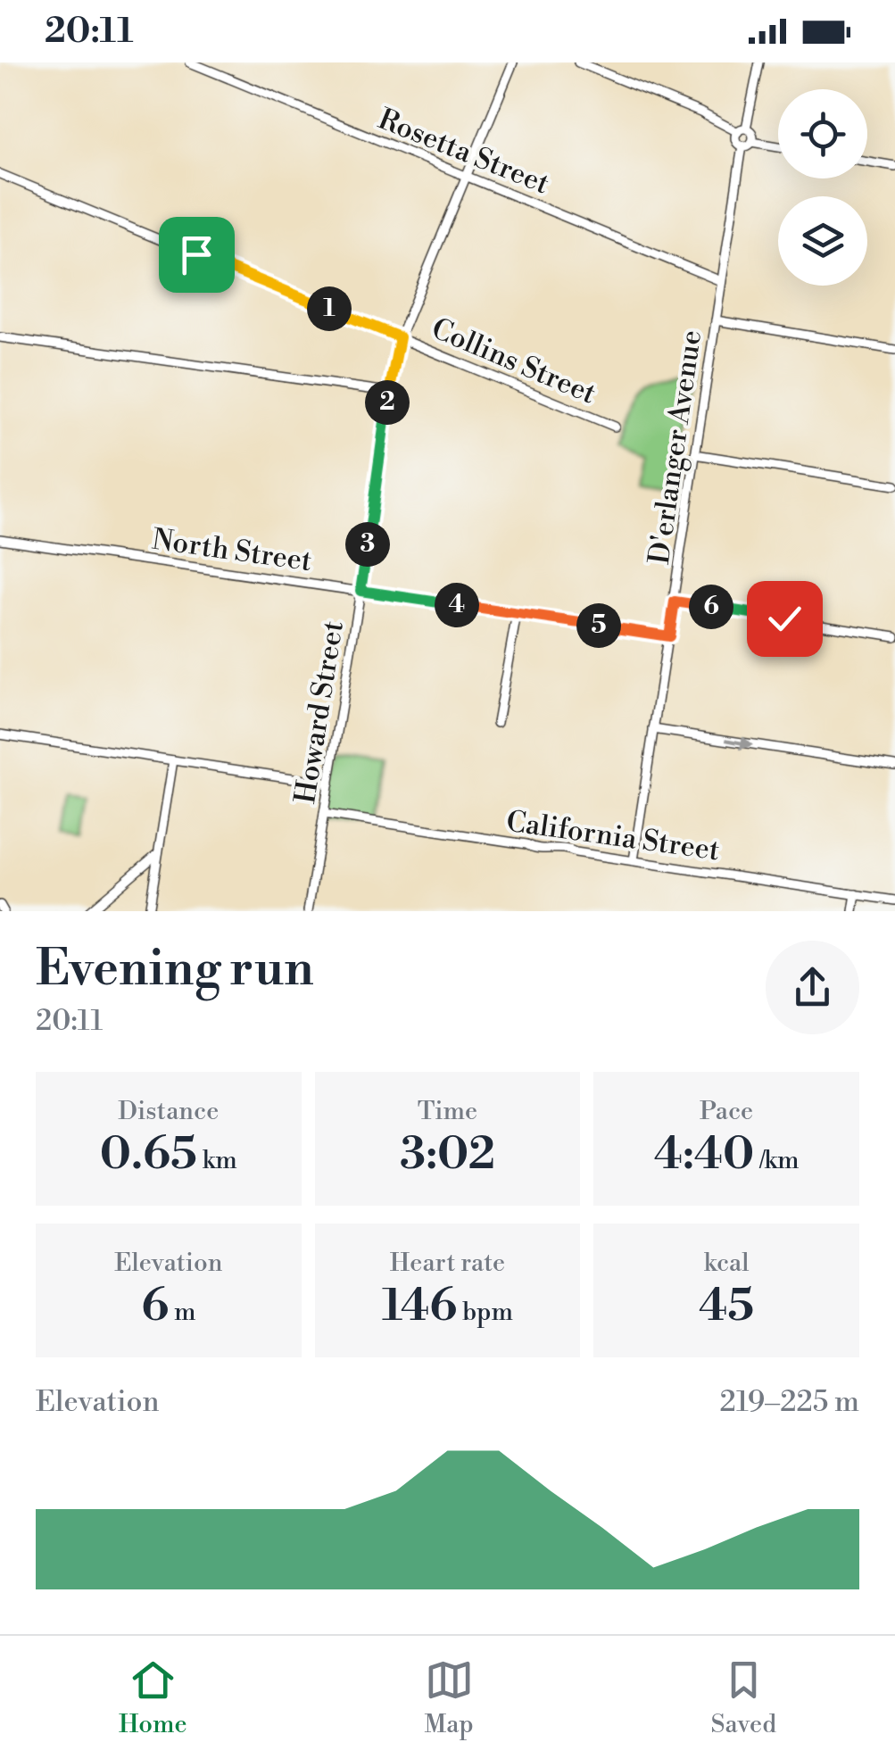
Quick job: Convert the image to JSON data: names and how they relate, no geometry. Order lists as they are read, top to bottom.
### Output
{
  "streets": {
    "street": [
      "Rosetta Street",
      "Collins Street",
      "D'erlanger Avenue",
      "North Street",
      "Howard Street",
      "California Street"
    ]
  },
  "crossings": [
    ["Rosetta Street", "D'erlanger Avenue"],
    ["Rosetta Street", "Howard Street"],
    ["Collins Street", "Howard Street"],
    ["D'erlanger Avenue", "North Street"],
    ["D'erlanger Avenue", "California Street"],
    ["North Street", "Howard Street"],
    ["Howard Street", "California Street"]
  ],
  "page": {
    "status": "20:11",
    "pins": [
      "1",
      "2",
      "3",
      "4",
      "6",
      "5"
    ],
    "heading": ["Evening run", "20:11"],
    "stats": [
      ["Distance", "0.65 km"],
      ["Time", "3:02"],
      ["Pace", "4:40 /km"],
      ["Elevation", "6 m"],
      ["Heart rate", "146 bpm"],
      ["kcal", "45"]
    ],
    "chart": ["Elevation", "219–225 m"],
    "tabs": ["Home", "Map", "Saved"]
  }
}
